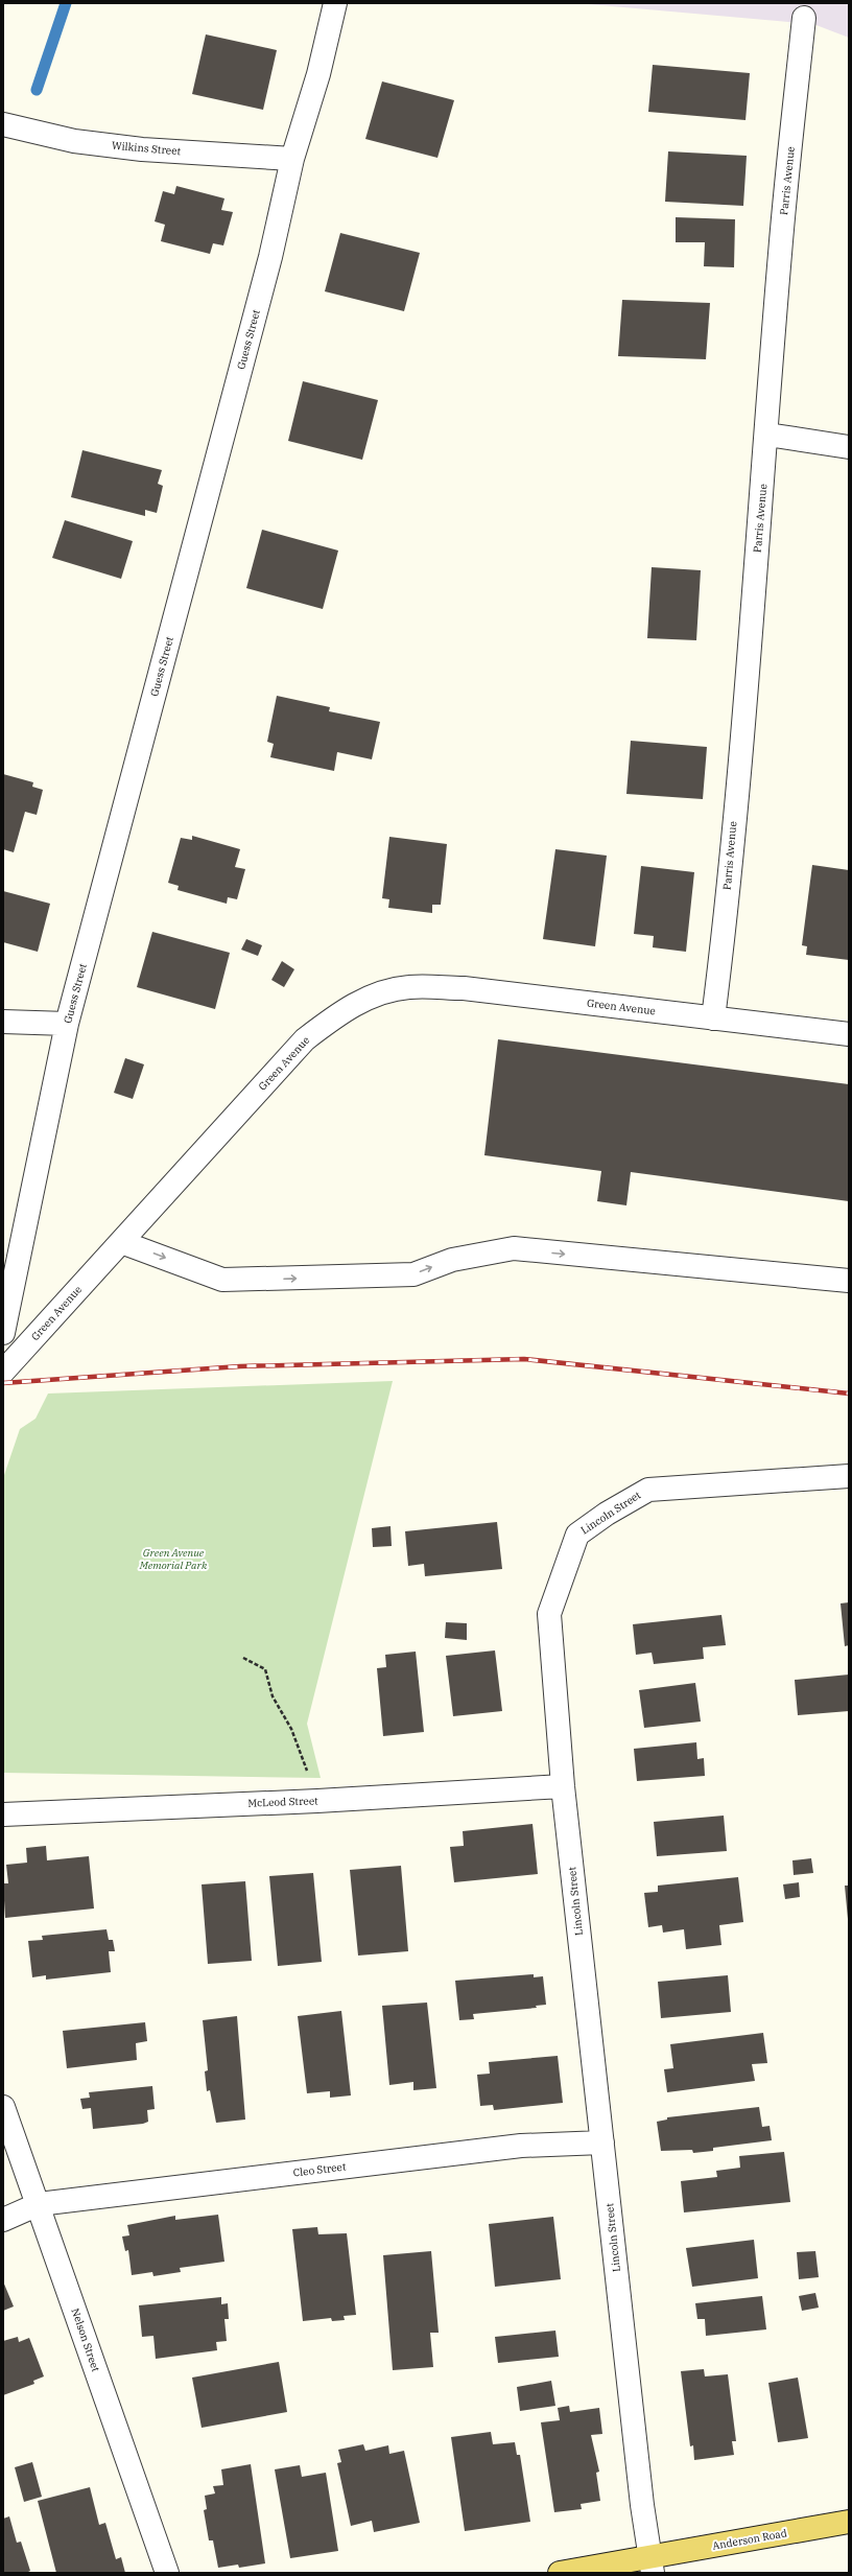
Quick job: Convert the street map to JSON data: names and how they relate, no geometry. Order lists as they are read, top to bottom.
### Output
{
  "streets": {
    "main road": ["Anderson Road"],
    "street": [
      "Wilkins Street",
      "Parris Avenue",
      "Guess Street",
      "Green Avenue",
      "Lincoln Street",
      "McLeod Street",
      "Cleo Street",
      "Nelson Street"
    ]
  },
  "crossings": [
    ["Wilkins Street", "Guess Street"],
    ["Parris Avenue", "Green Avenue"],
    ["Lincoln Street", "McLeod Street"],
    ["Lincoln Street", "Cleo Street"],
    ["Lincoln Street", "Anderson Road"],
    ["Cleo Street", "Nelson Street"]
  ],
  "parks": ["Green Avenue Memorial Park"]
}
